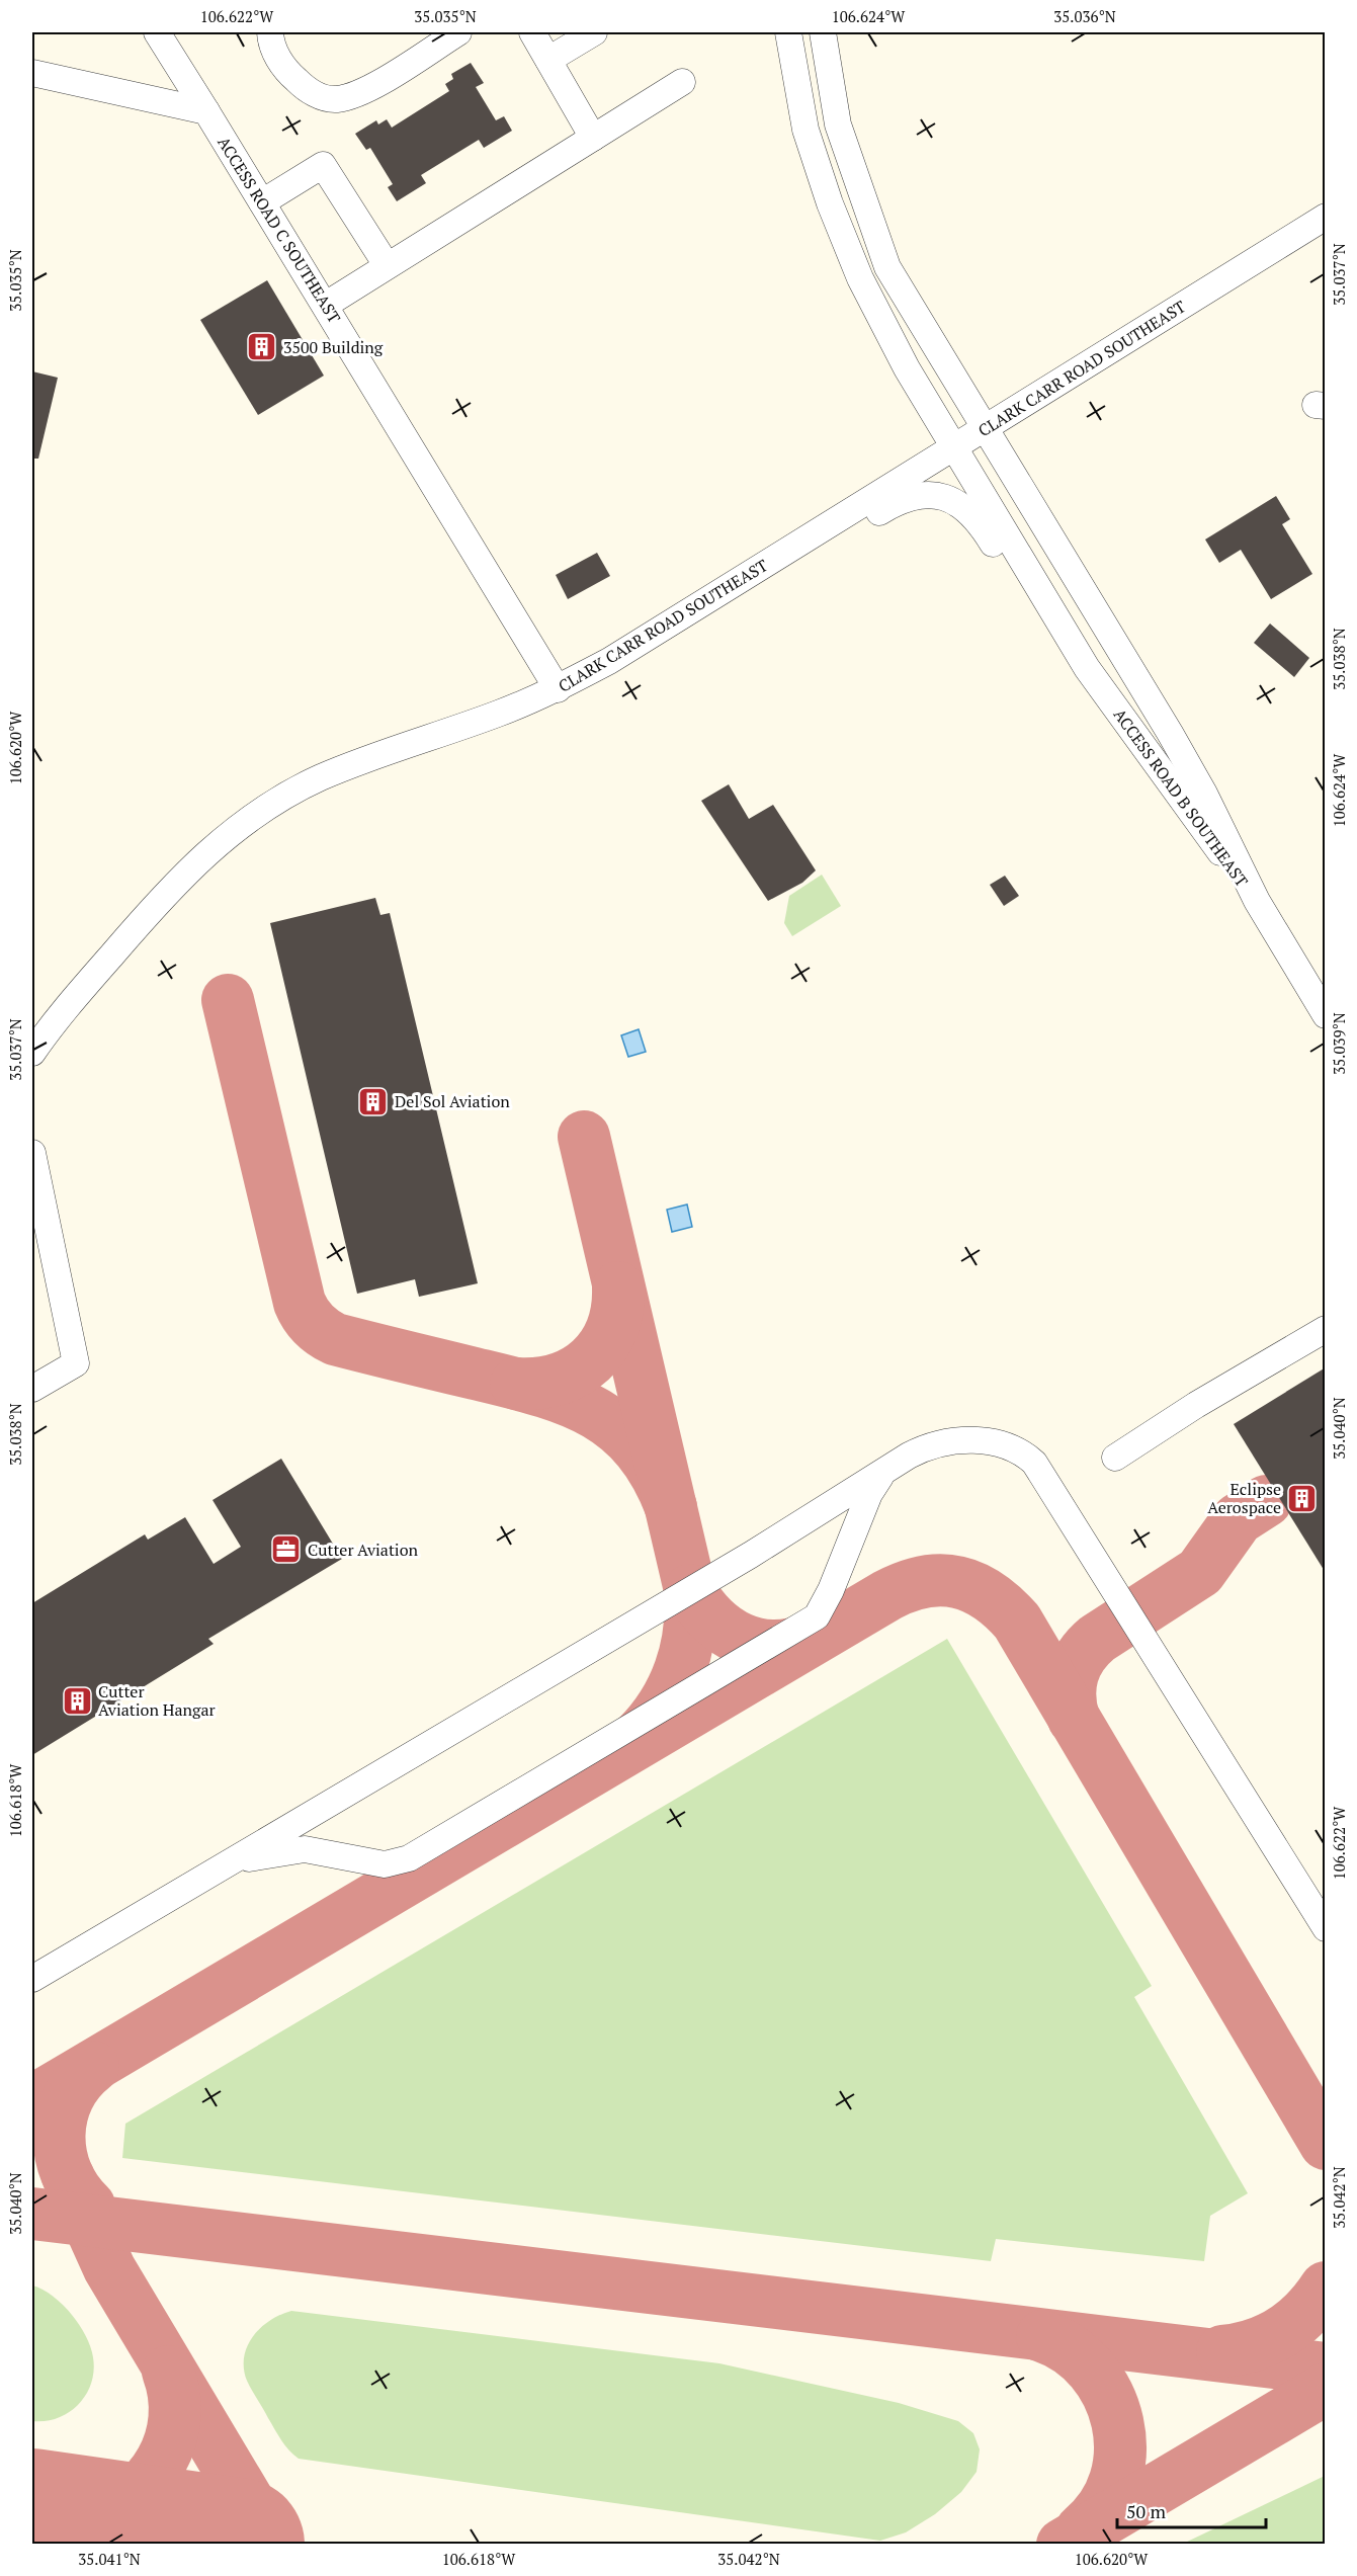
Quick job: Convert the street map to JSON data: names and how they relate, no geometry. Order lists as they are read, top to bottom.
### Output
{
  "streets": {
    "street": ["ACCESS ROAD C SOUTHEAST", "CLARK CARR ROAD SOUTHEAST", "ACCESS ROAD B SOUTHEAST"]
  },
  "crossings": [
    ["ACCESS ROAD C SOUTHEAST", "CLARK CARR ROAD SOUTHEAST"],
    ["CLARK CARR ROAD SOUTHEAST", "ACCESS ROAD B SOUTHEAST"]
  ],
  "places": {
    "building": [
      "3500 Building",
      "Del Sol Aviation",
      "Eclipse Aerospace",
      "Cutter Aviation Hangar"
    ],
    "office": ["Cutter Aviation"]
  },
  "scale_bar": "50 m",
  "coordinates": [
    "106.622°W",
    "35.035°N",
    "106.624°W",
    "35.036°N",
    "35.037°N",
    "35.038°N",
    "106.620°W",
    "35.039°N",
    "35.040°N",
    "106.618°W",
    "35.042°N",
    "35.041°N"
  ]
}
